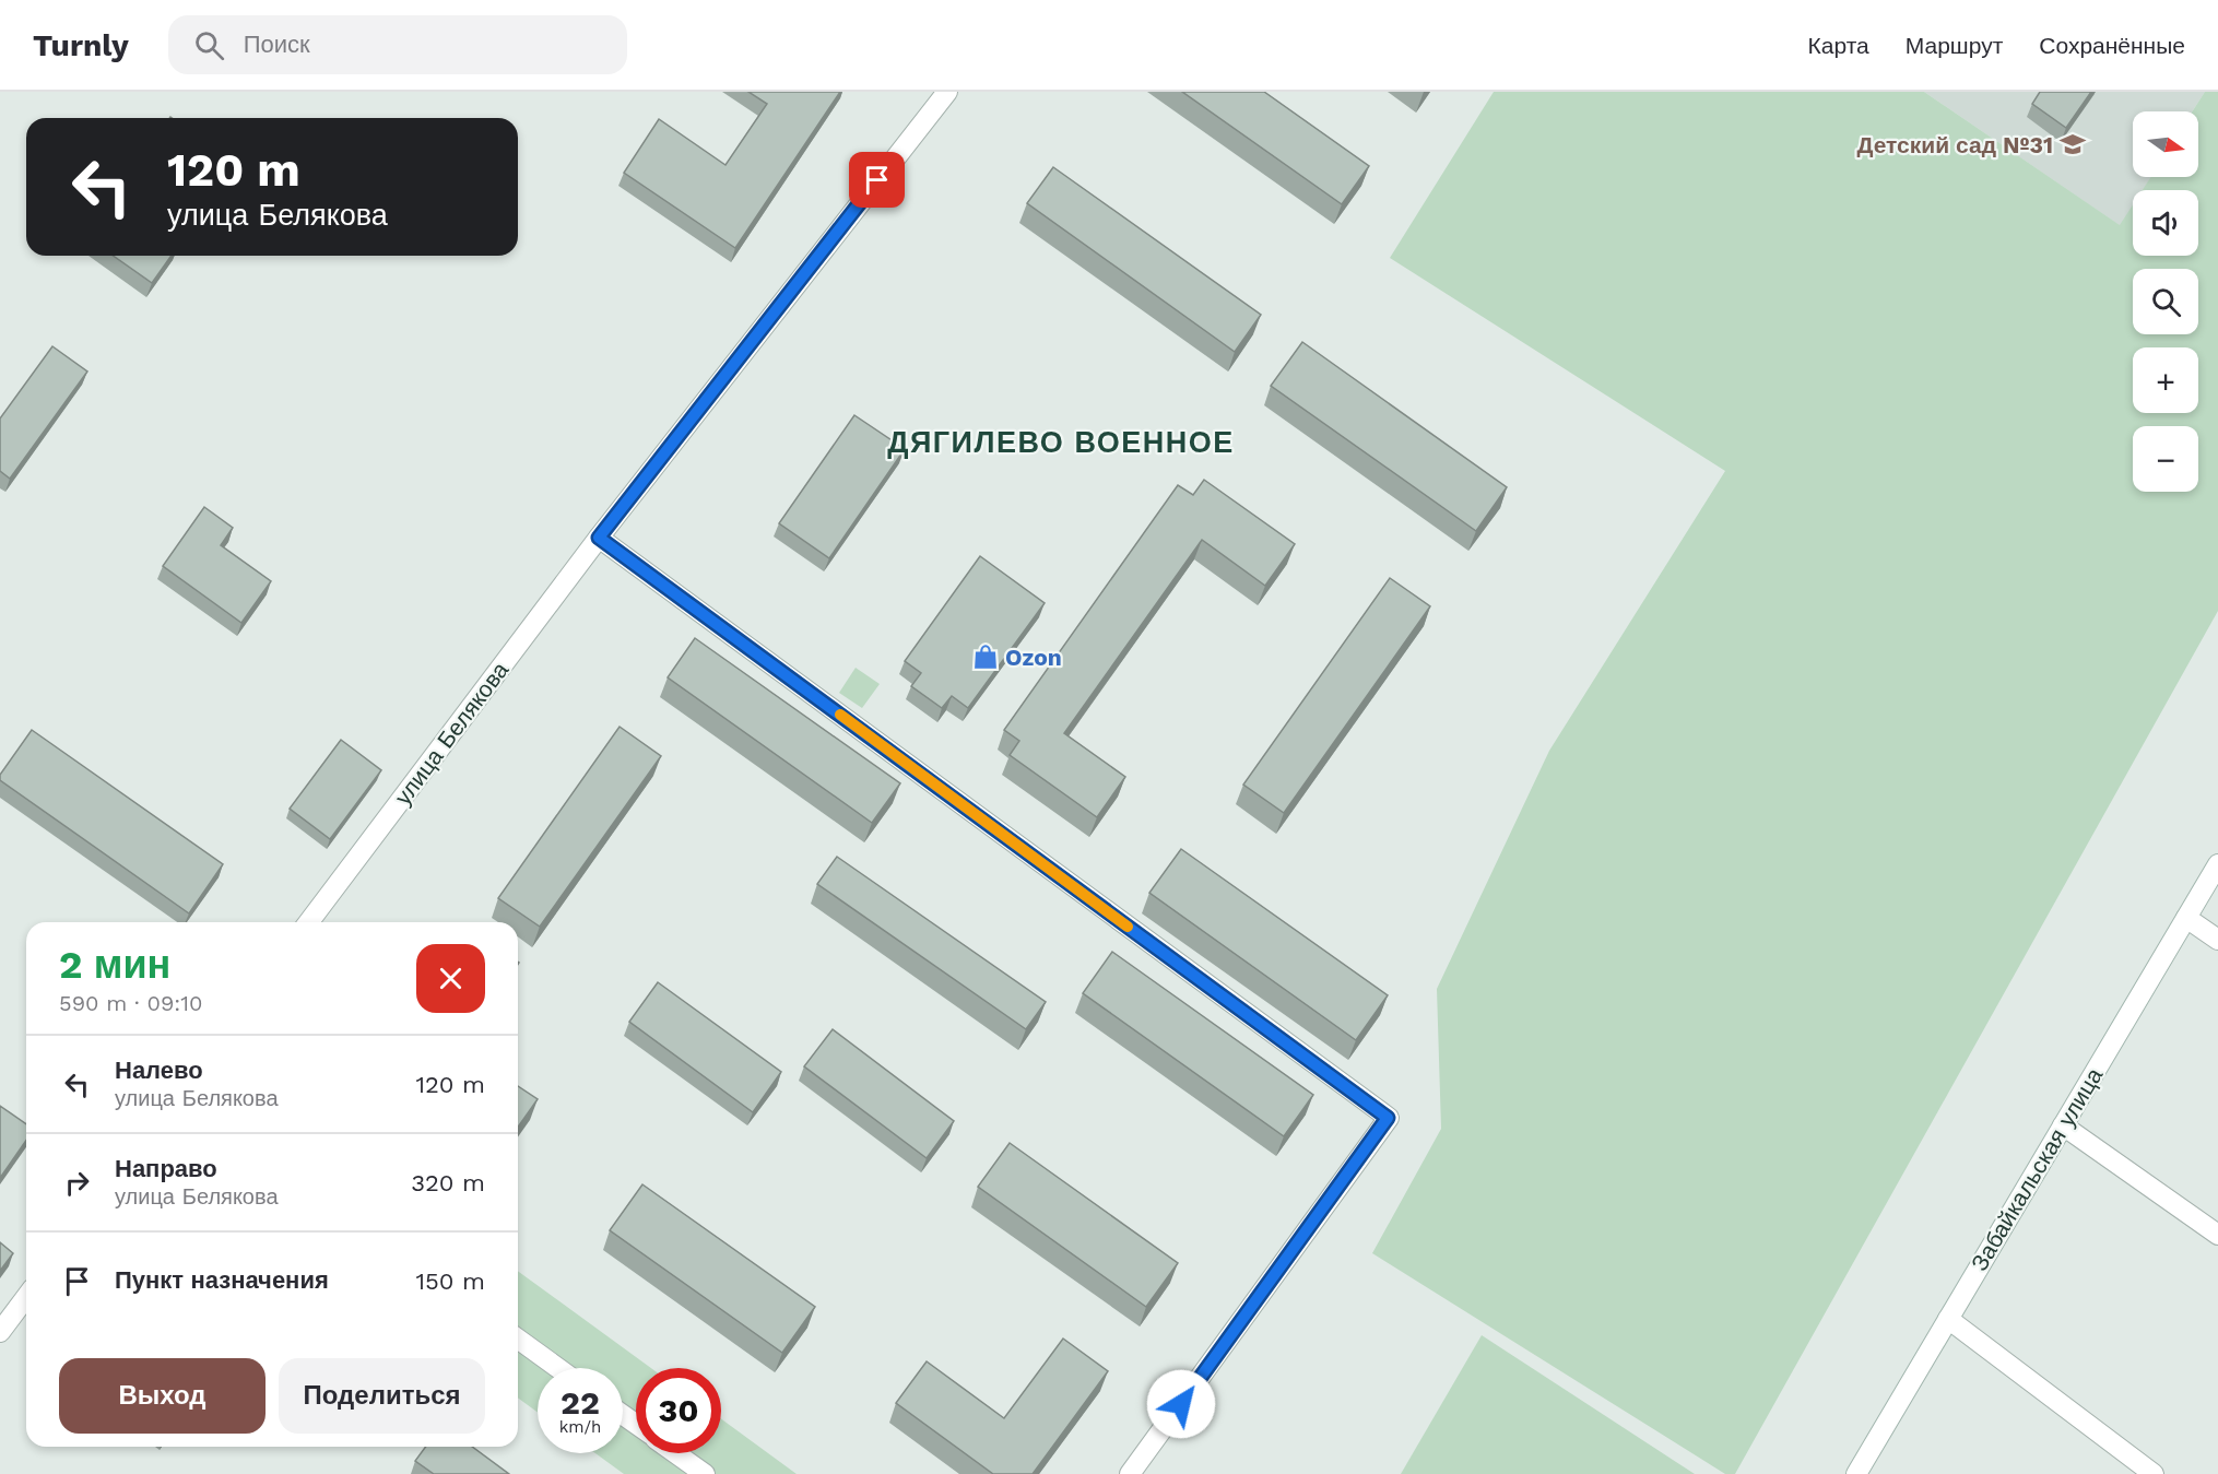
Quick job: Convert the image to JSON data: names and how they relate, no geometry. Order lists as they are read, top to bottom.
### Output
{
  "streets": {
    "street": ["улица Белякова", "Забайкальская улица"]
  },
  "districts": ["ДЯГИЛЕВО ВОЕННОЕ"],
  "places": {
    "school or university": ["Детский сад №31"],
    "shop": ["Ozon"]
  },
  "north": "right",
  "page": {
    "header": "Turnly",
    "search": "Поиск",
    "nav": ["Карта", "Маршрут", "Сохранённые"],
    "map_buttons": ["+", "−"],
    "turn": ["120 m", "улица Белякова"],
    "heading": ["2 мин", "590 m · 09:10"],
    "list": [
      {
        "name": "Налево",
        "note": "улица Белякова",
        "value": "120 m"
      },
      {
        "name": "Направо",
        "note": "улица Белякова",
        "value": "320 m"
      },
      {
        "name": "Пункт назначения",
        "value": "150 m"
      }
    ],
    "buttons": ["Выход", "Поделиться"],
    "speed": "22 km/h",
    "limit": "30"
  }
}
